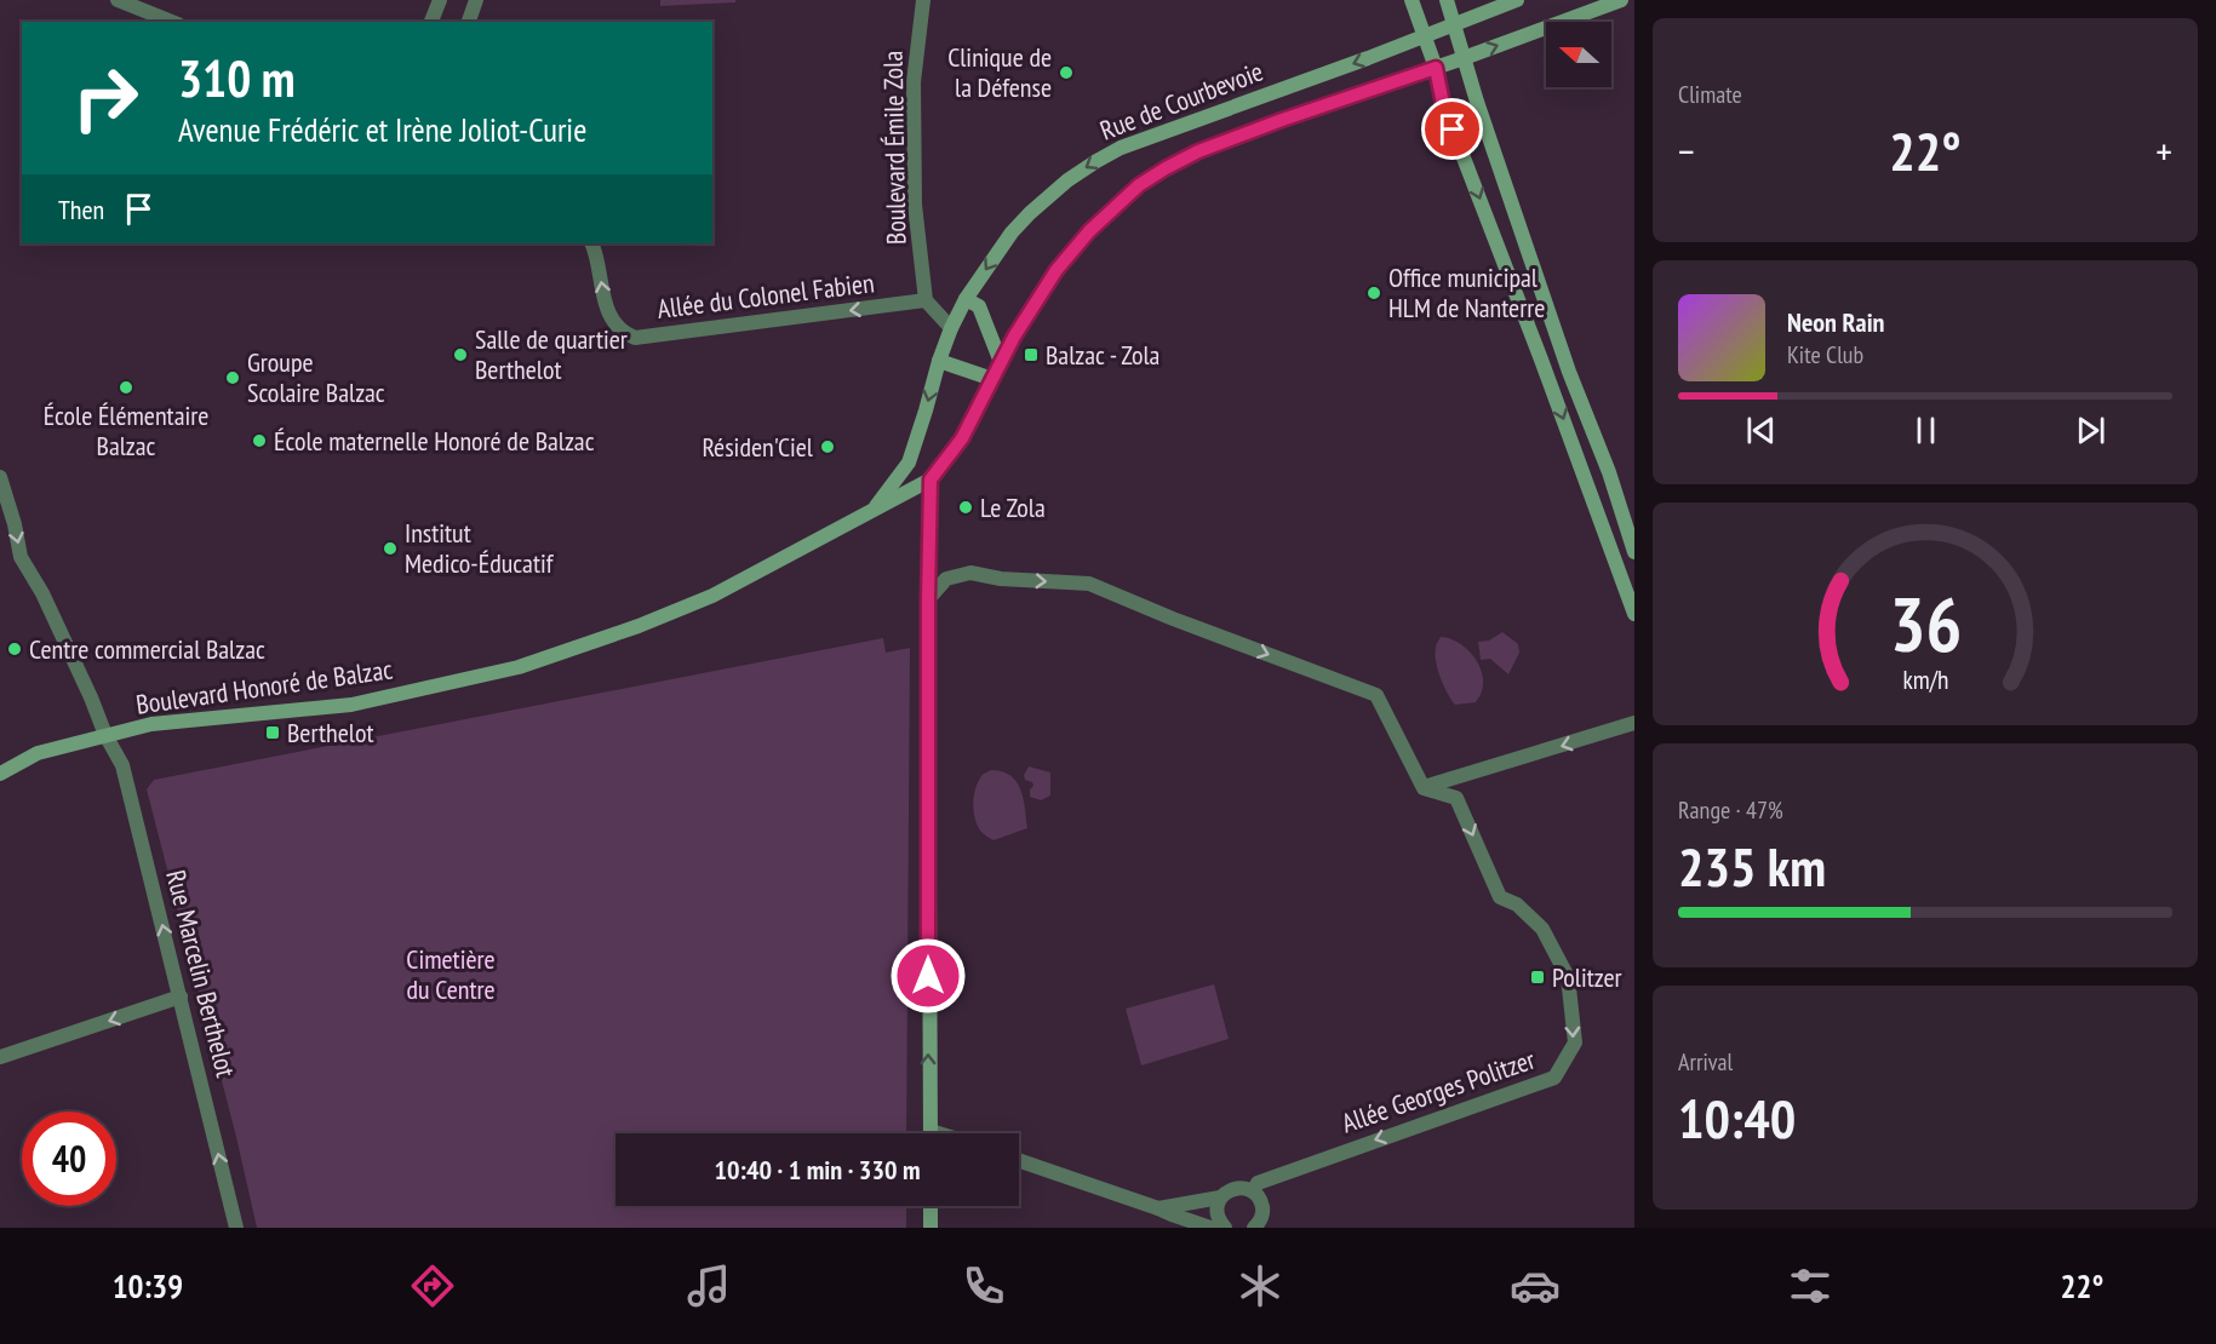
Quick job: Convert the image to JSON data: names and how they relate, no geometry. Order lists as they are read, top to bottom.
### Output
{
  "streets": {
    "street": [
      "Rue de Courbevoie",
      "Boulevard Émile Zola",
      "Allée du Colonel Fabien",
      "Boulevard Honoré de Balzac",
      "Rue Marcelin Berthelot",
      "Allée Georges Politzer"
    ]
  },
  "crossings": [
    ["Rue de Courbevoie", "Boulevard Honoré de Balzac"],
    ["Boulevard Émile Zola", "Allée du Colonel Fabien"],
    ["Boulevard Honoré de Balzac", "Rue Marcelin Berthelot"]
  ],
  "one_way": ["Allée du Colonel Fabien"],
  "parks": ["Cimetière du Centre"],
  "places": {
    "other": [
      "Clinique de la Défense",
      "Office municipal HLM de Nanterre",
      "Salle de quartier Berthelot",
      "Groupe Scolaire Balzac",
      "École Élémentaire Balzac",
      "École maternelle Honoré de Balzac",
      "Résiden'Ciel",
      "Le Zola",
      "Institut Medico-Éducatif",
      "Centre commercial Balzac"
    ],
    "transit": ["Balzac - Zola", "Berthelot", "Politzer"]
  },
  "north": "left",
  "page": {
    "tile": [
      "Climate",
      ["Range · 47%", "235 km"],
      ["Arrival", "10:40"]
    ],
    "turn": ["310 m", "Avenue Frédéric et Irène Joliot-Curie"],
    "heat": ["−", "22°", "+"],
    "then": "Then",
    "song": ["Neon Rain", "Kite Club"],
    "limit": "40",
    "trip": "10:40 · 1 min · 330 m",
    "tabs": ["10:39", "22°"],
    "gauge": ["36", "km/h"]
  }
}
